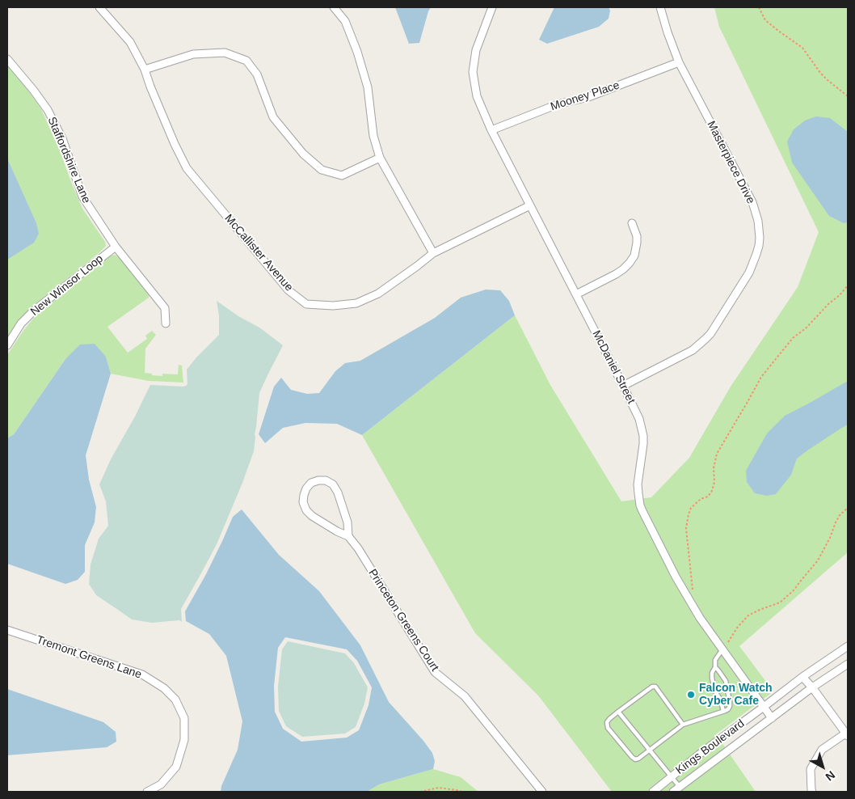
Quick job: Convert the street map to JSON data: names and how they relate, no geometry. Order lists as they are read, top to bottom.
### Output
{
  "streets": {
    "street": [
      "Mooney Place",
      "Staffordshire Lane",
      "Masterpiece Drive",
      "McCallister Avenue",
      "New Winsor Loop",
      "McDaniel Street",
      "Princeton Greens Court",
      "Tremont Greens Lane",
      "Kings Boulevard"
    ]
  },
  "crossings": [
    ["Mooney Place", "Masterpiece Drive"],
    ["Mooney Place", "McDaniel Street"],
    ["Staffordshire Lane", "New Winsor Loop"],
    ["Masterpiece Drive", "McDaniel Street"],
    ["McCallister Avenue", "McDaniel Street"],
    ["McDaniel Street", "Kings Boulevard"]
  ],
  "places": ["Falcon Watch Cyber Cafe"],
  "north": "bottom right"
}
